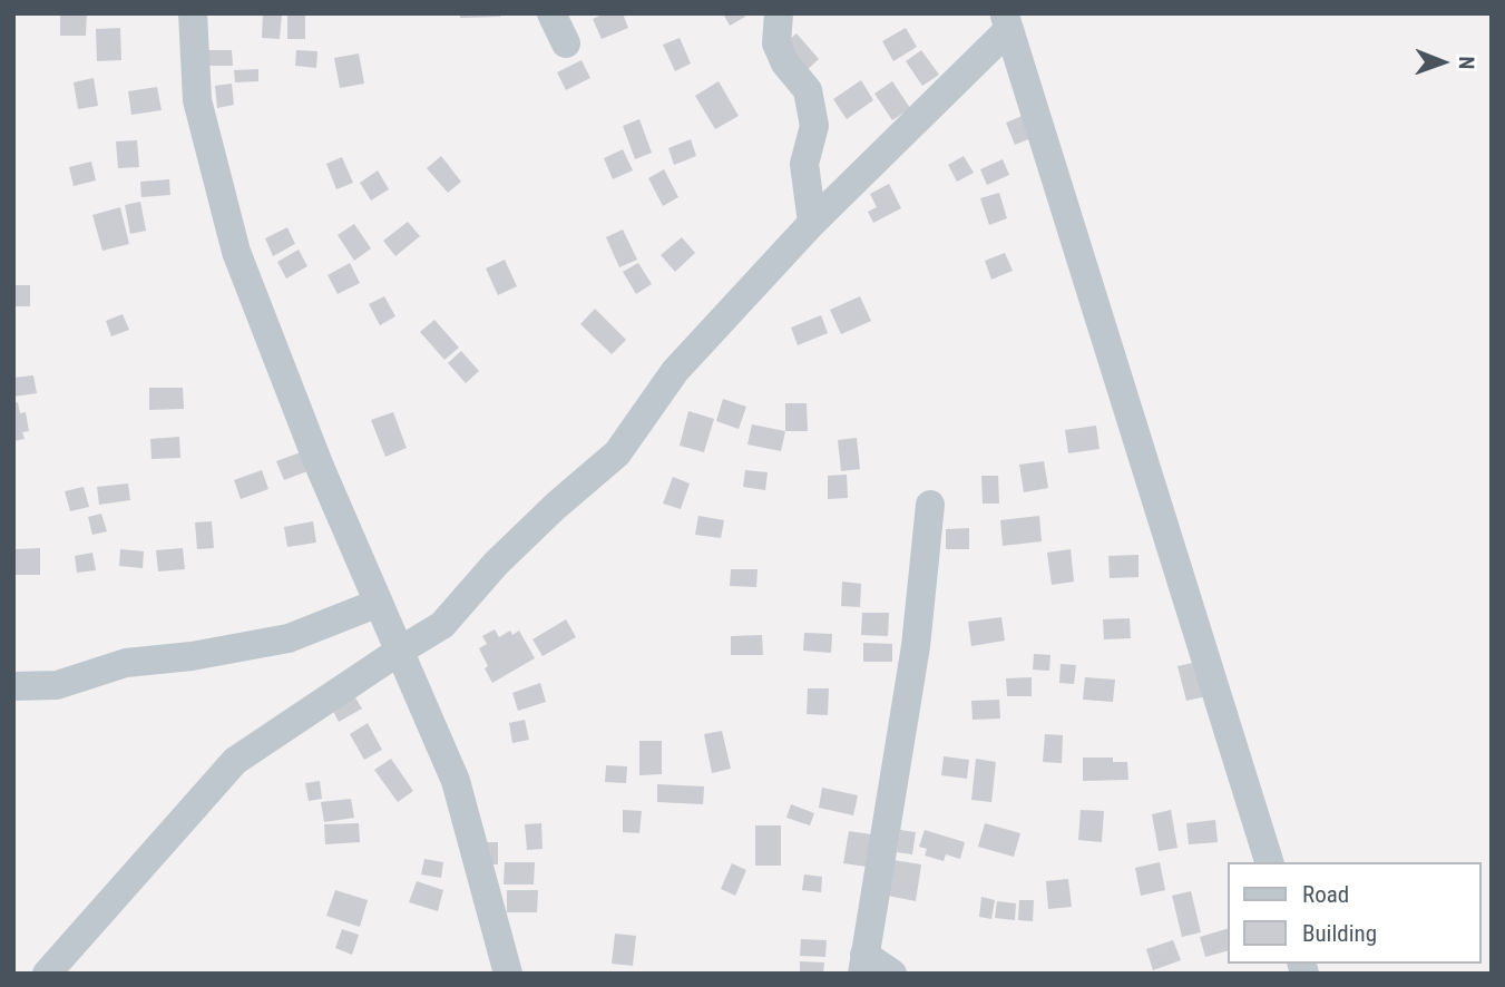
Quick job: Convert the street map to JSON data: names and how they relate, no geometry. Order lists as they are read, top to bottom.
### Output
{
  "legend": ["Road", "Building"],
  "north": "right"
}
